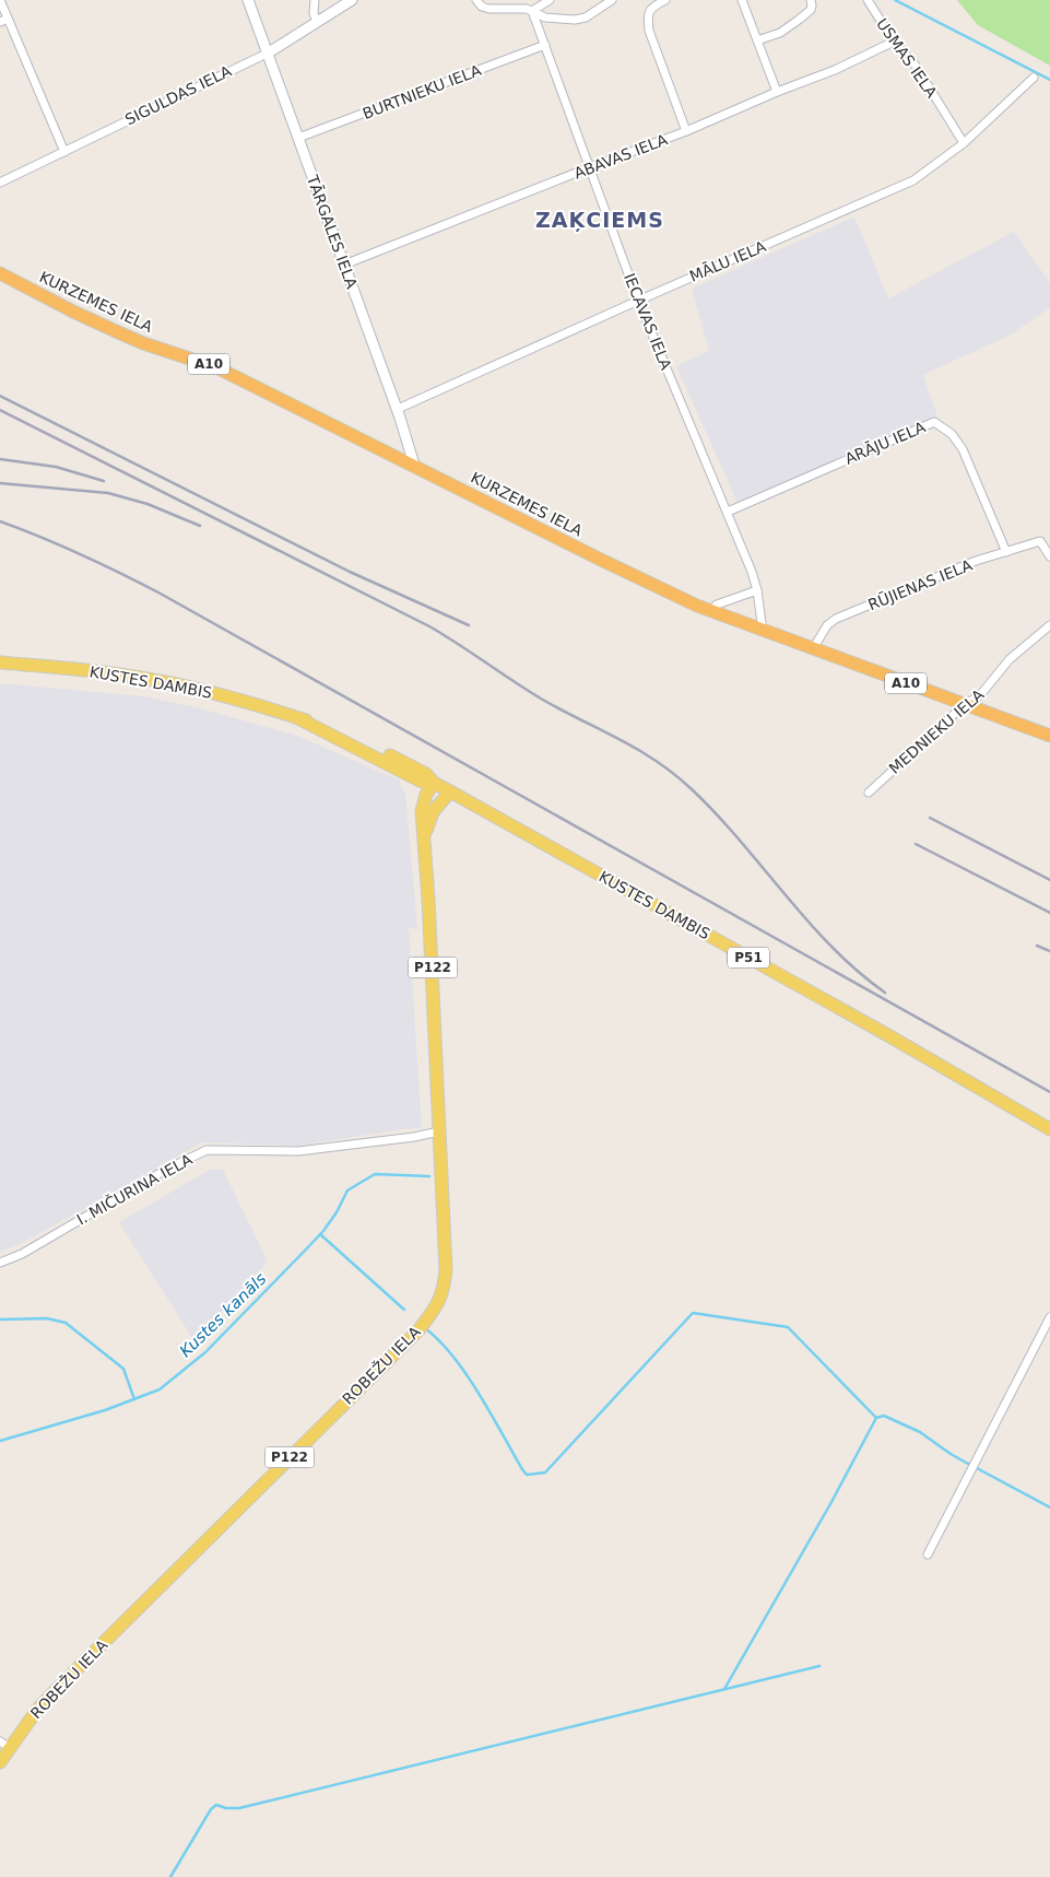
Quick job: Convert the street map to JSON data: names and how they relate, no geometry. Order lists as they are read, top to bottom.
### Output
{
  "streets": {
    "highway": ["KURZEMES IELA", "A10"],
    "main road": [
      "KUSTES DAMBIS",
      "P51",
      "P122",
      "ROBEŽU IELA"
    ],
    "street": [
      "USMAS IELA",
      "BURTNIEKU IELA",
      "SIGULDAS IELA",
      "ABAVAS IELA",
      "TĀRGALES IELA",
      "MĀLU IELA",
      "IECAVAS IELA",
      "ARĀJU IELA",
      "RŪJIENAS IELA",
      "MEDNIEKU IELA",
      "I. MIČURINA IELA"
    ]
  },
  "crossings": [
    ["USMAS IELA", "ABAVAS IELA"],
    ["USMAS IELA", "MĀLU IELA"],
    ["BURTNIEKU IELA", "TĀRGALES IELA"],
    ["BURTNIEKU IELA", "IECAVAS IELA"],
    ["SIGULDAS IELA", "TĀRGALES IELA"],
    ["ABAVAS IELA", "TĀRGALES IELA"],
    ["ABAVAS IELA", "IECAVAS IELA"],
    ["TĀRGALES IELA", "MĀLU IELA"],
    ["TĀRGALES IELA", "KURZEMES IELA"],
    ["MĀLU IELA", "IECAVAS IELA"],
    ["KURZEMES IELA", "IECAVAS IELA"],
    ["KURZEMES IELA", "RŪJIENAS IELA"],
    ["KURZEMES IELA", "MEDNIEKU IELA"],
    ["IECAVAS IELA", "ARĀJU IELA"],
    ["ARĀJU IELA", "RŪJIENAS IELA"],
    ["KUSTES DAMBIS", "ROBEŽU IELA"],
    ["I. MIČURINA IELA", "ROBEŽU IELA"]
  ],
  "districts": ["ZAĶCIEMS"],
  "water": ["Kustes kanāls"]
}
